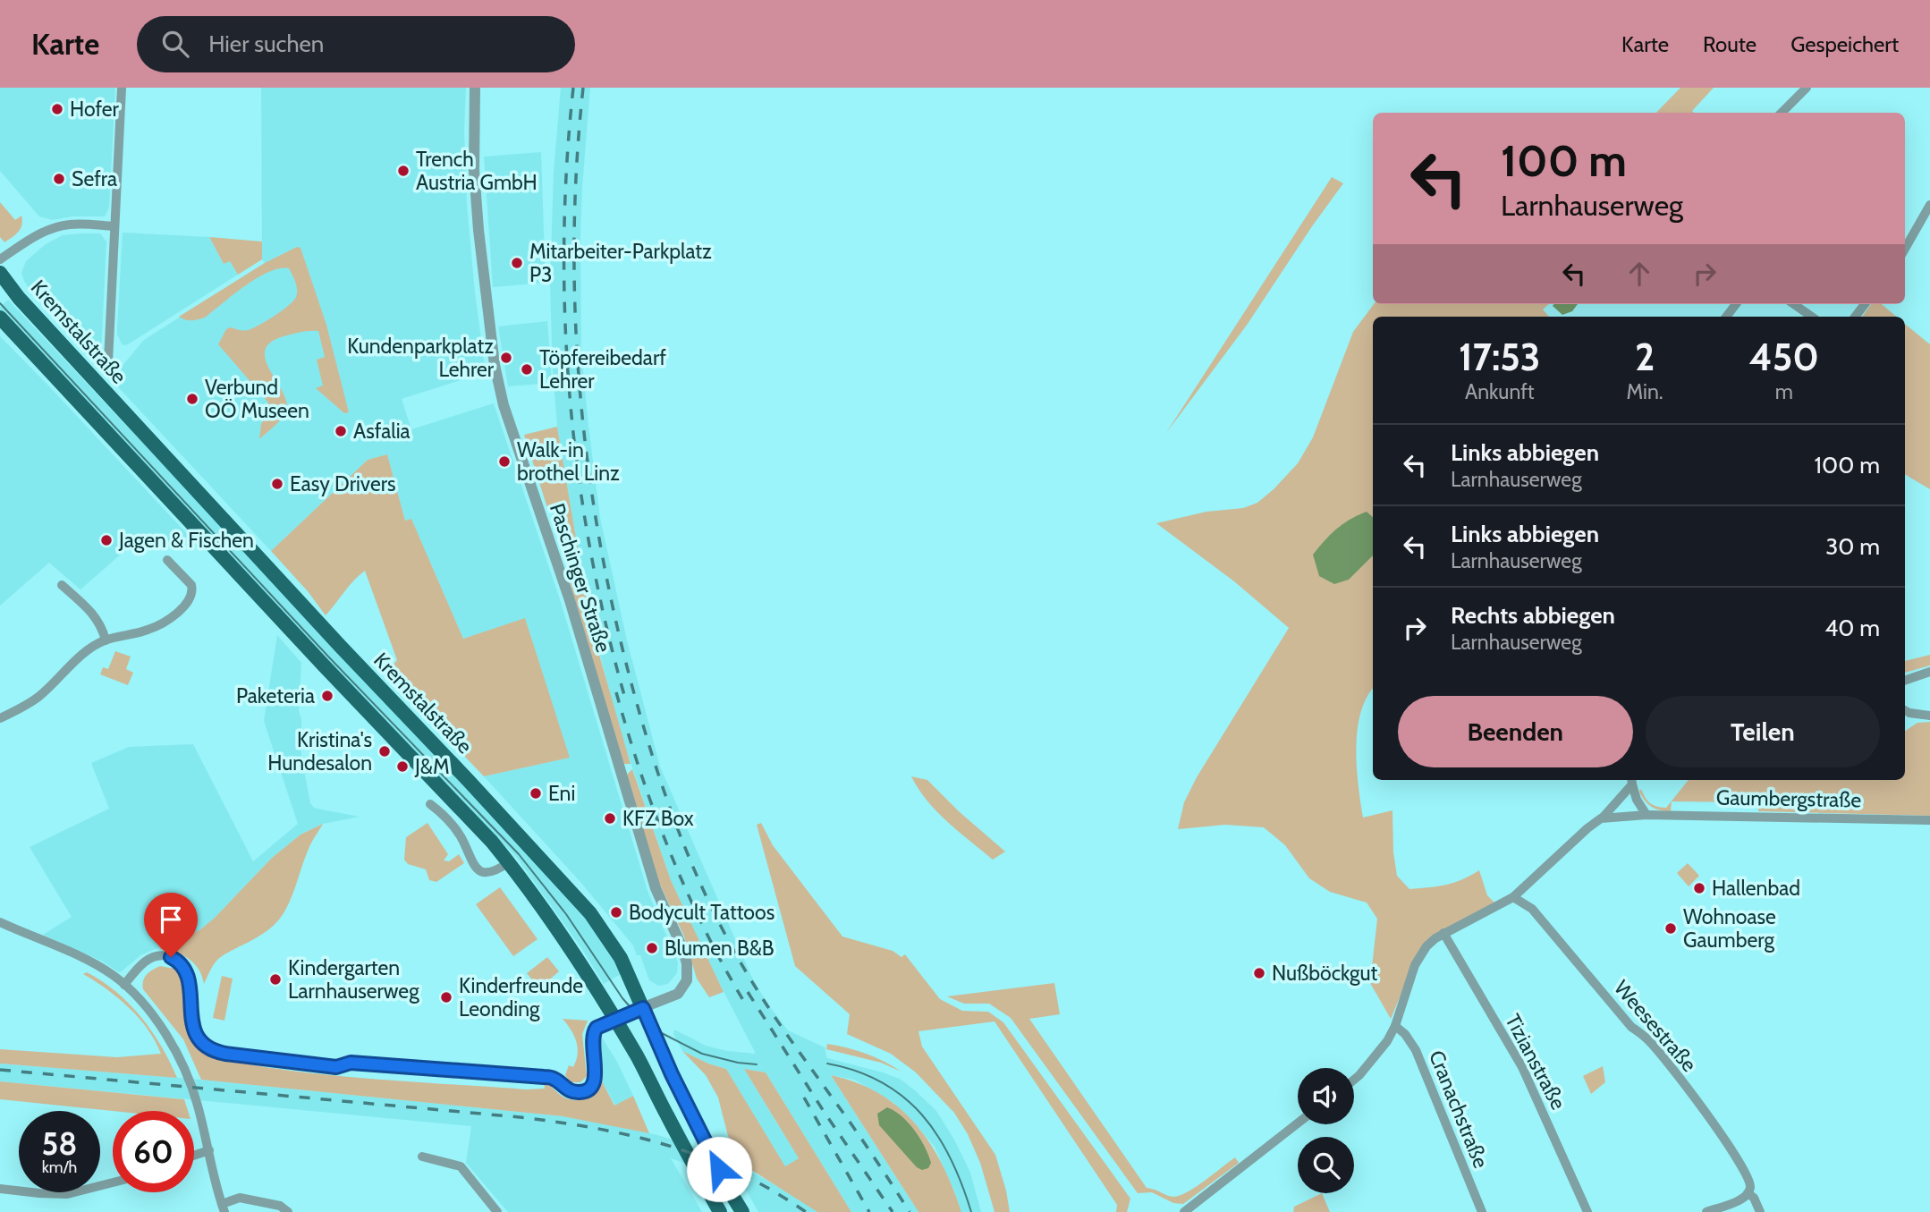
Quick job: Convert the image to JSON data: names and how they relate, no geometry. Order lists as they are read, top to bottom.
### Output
{
  "streets": {
    "main road": ["Kremstalstraße"],
    "street": [
      "Paschinger Straße",
      "Gaumbergstraße",
      "Weesestraße",
      "Tizianstraße",
      "Cranachstraße"
    ]
  },
  "crossings": [
    ["Kremstalstraße", "Paschinger Straße"]
  ],
  "places": [
    "Hofer",
    "Trench Austria GmbH",
    "Sefra",
    "Mitarbeiter-Parkplatz P3",
    "Kundenparkplatz Lehrer",
    "Töpfereibedarf Lehrer",
    "Verbund OÖ Museen",
    "Asfalia",
    "Walk-in brothel Linz",
    "Easy Drivers",
    "Jagen & Fischen",
    "Paketeria",
    "Kristina's Hundesalon",
    "J&M",
    "Eni",
    "KFZ Box",
    "Hallenbad",
    "Bodycult Tattoos",
    "Wohnoase Gaumberg",
    "Blumen B&B",
    "Nußböckgut",
    "Kindergarten Larnhauserweg",
    "Kinderfreunde Leonding"
  ],
  "page": {
    "header": "Karte",
    "search": "Hier suchen",
    "nav": ["Karte", "Route", "Gespeichert"],
    "turn": ["100 m", "Larnhauserweg"],
    "eta": [
      "17:53",
      "Ankunft",
      "2",
      "Min.",
      "450",
      "m"
    ],
    "list": [
      {
        "name": "Links abbiegen",
        "note": "Larnhauserweg",
        "value": "100 m"
      },
      {
        "name": "Links abbiegen",
        "note": "Larnhauserweg",
        "value": "30 m"
      },
      {
        "name": "Rechts abbiegen",
        "note": "Larnhauserweg",
        "value": "40 m"
      }
    ],
    "buttons": ["Beenden", "Teilen"],
    "speed": "58 km/h",
    "limit": "60"
  }
}
